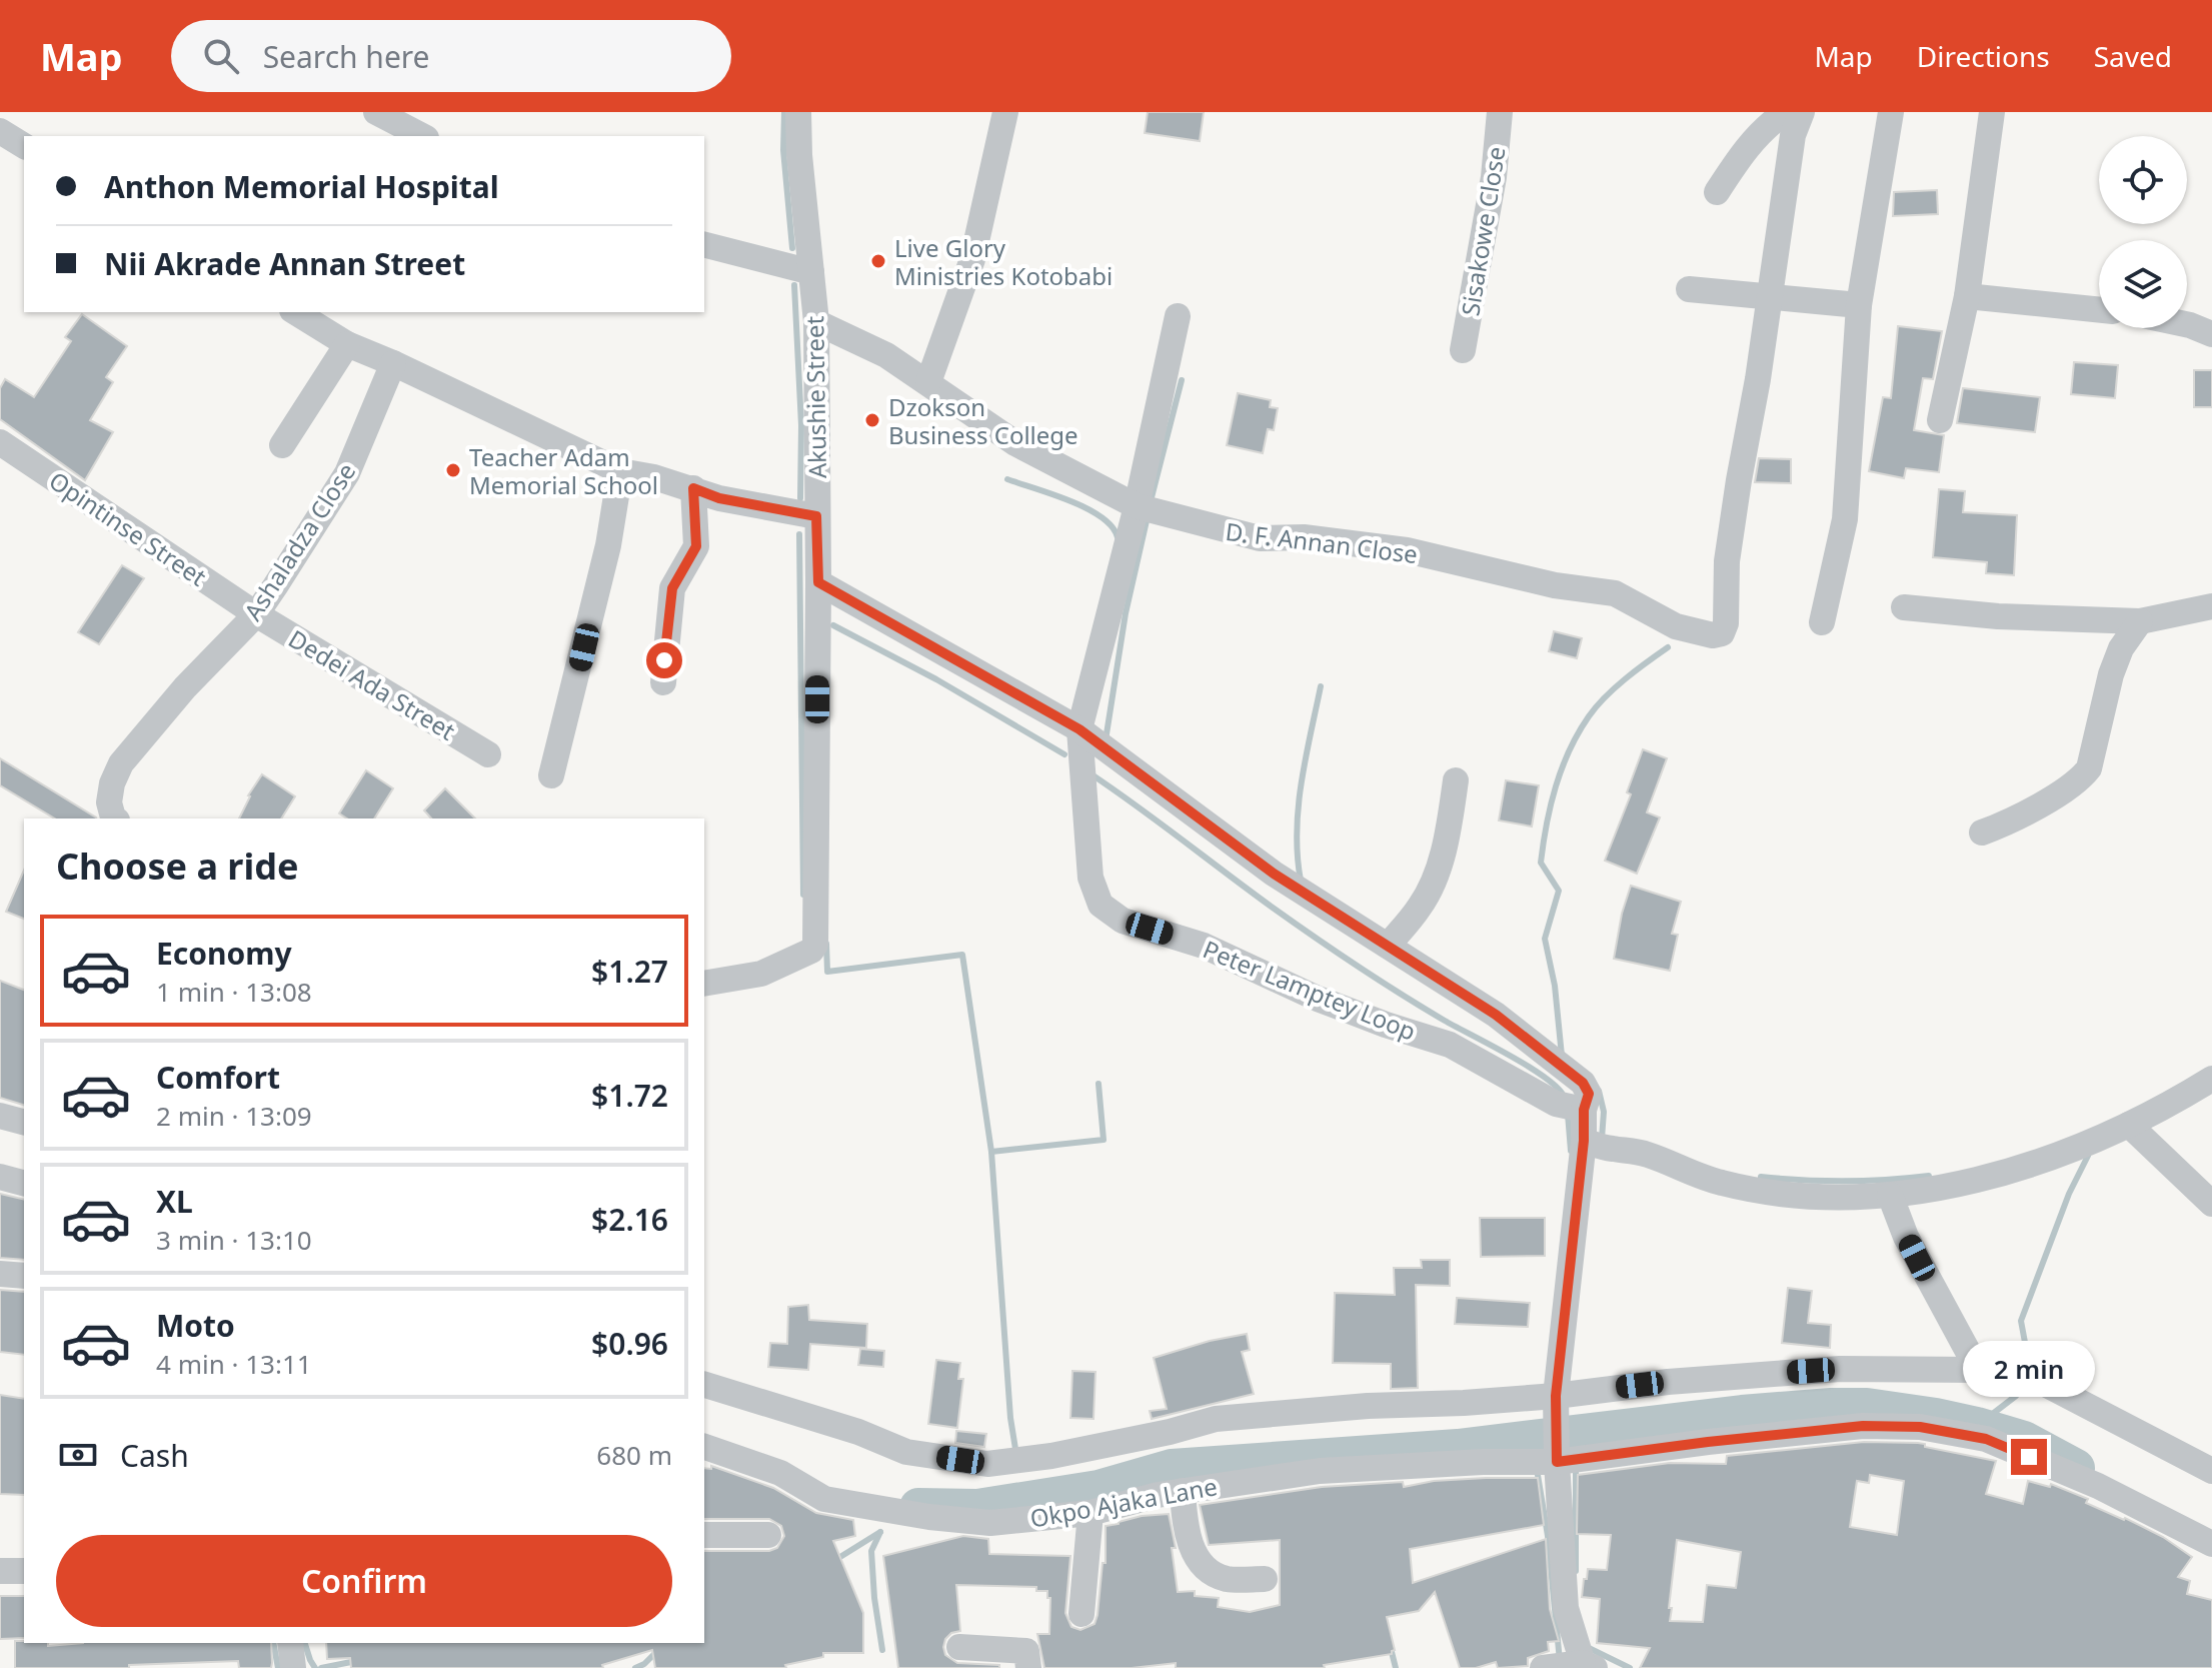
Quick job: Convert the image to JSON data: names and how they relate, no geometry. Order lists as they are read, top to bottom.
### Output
{
  "streets": {
    "street": [
      "Sisakowe Close",
      "Akushie Street",
      "Opintinse Street",
      "Ashaladza Close",
      "D. F. Annan Close",
      "Dedei Ada Street",
      "Peter Lamptey Loop",
      "Okpo Ajaka Lane"
    ]
  },
  "crossings": [
    ["Akushie Street", "D. F. Annan Close"],
    ["Opintinse Street", "Ashaladza Close"],
    ["Opintinse Street", "Dedei Ada Street"],
    ["Ashaladza Close", "Dedei Ada Street"],
    ["D. F. Annan Close", "Peter Lamptey Loop"]
  ],
  "places": ["Live Glory Ministries Kotobabi", "Dzokson Business College", "Teacher Adam Memorial School"],
  "page": {
    "header": "Map",
    "search": "Search here",
    "nav": ["Map", "Directions", "Saved"],
    "banner": ["Anthon Memorial Hospital", "Nii Akrade Annan Street"],
    "heading": "Choose a ride",
    "list": [
      {
        "name": "Economy",
        "note": "1 min · 13:08",
        "value": "$1.27"
      },
      {
        "name": "Comfort",
        "note": "2 min · 13:09",
        "value": "$1.72"
      },
      {
        "name": "XL",
        "note": "3 min · 13:10",
        "value": "$2.16"
      },
      {
        "name": "Moto",
        "note": "4 min · 13:11",
        "value": "$0.96"
      }
    ],
    "bubble": "2 min",
    "pay": ["Cash", "680 m"],
    "buttons": "Confirm"
  }
}
